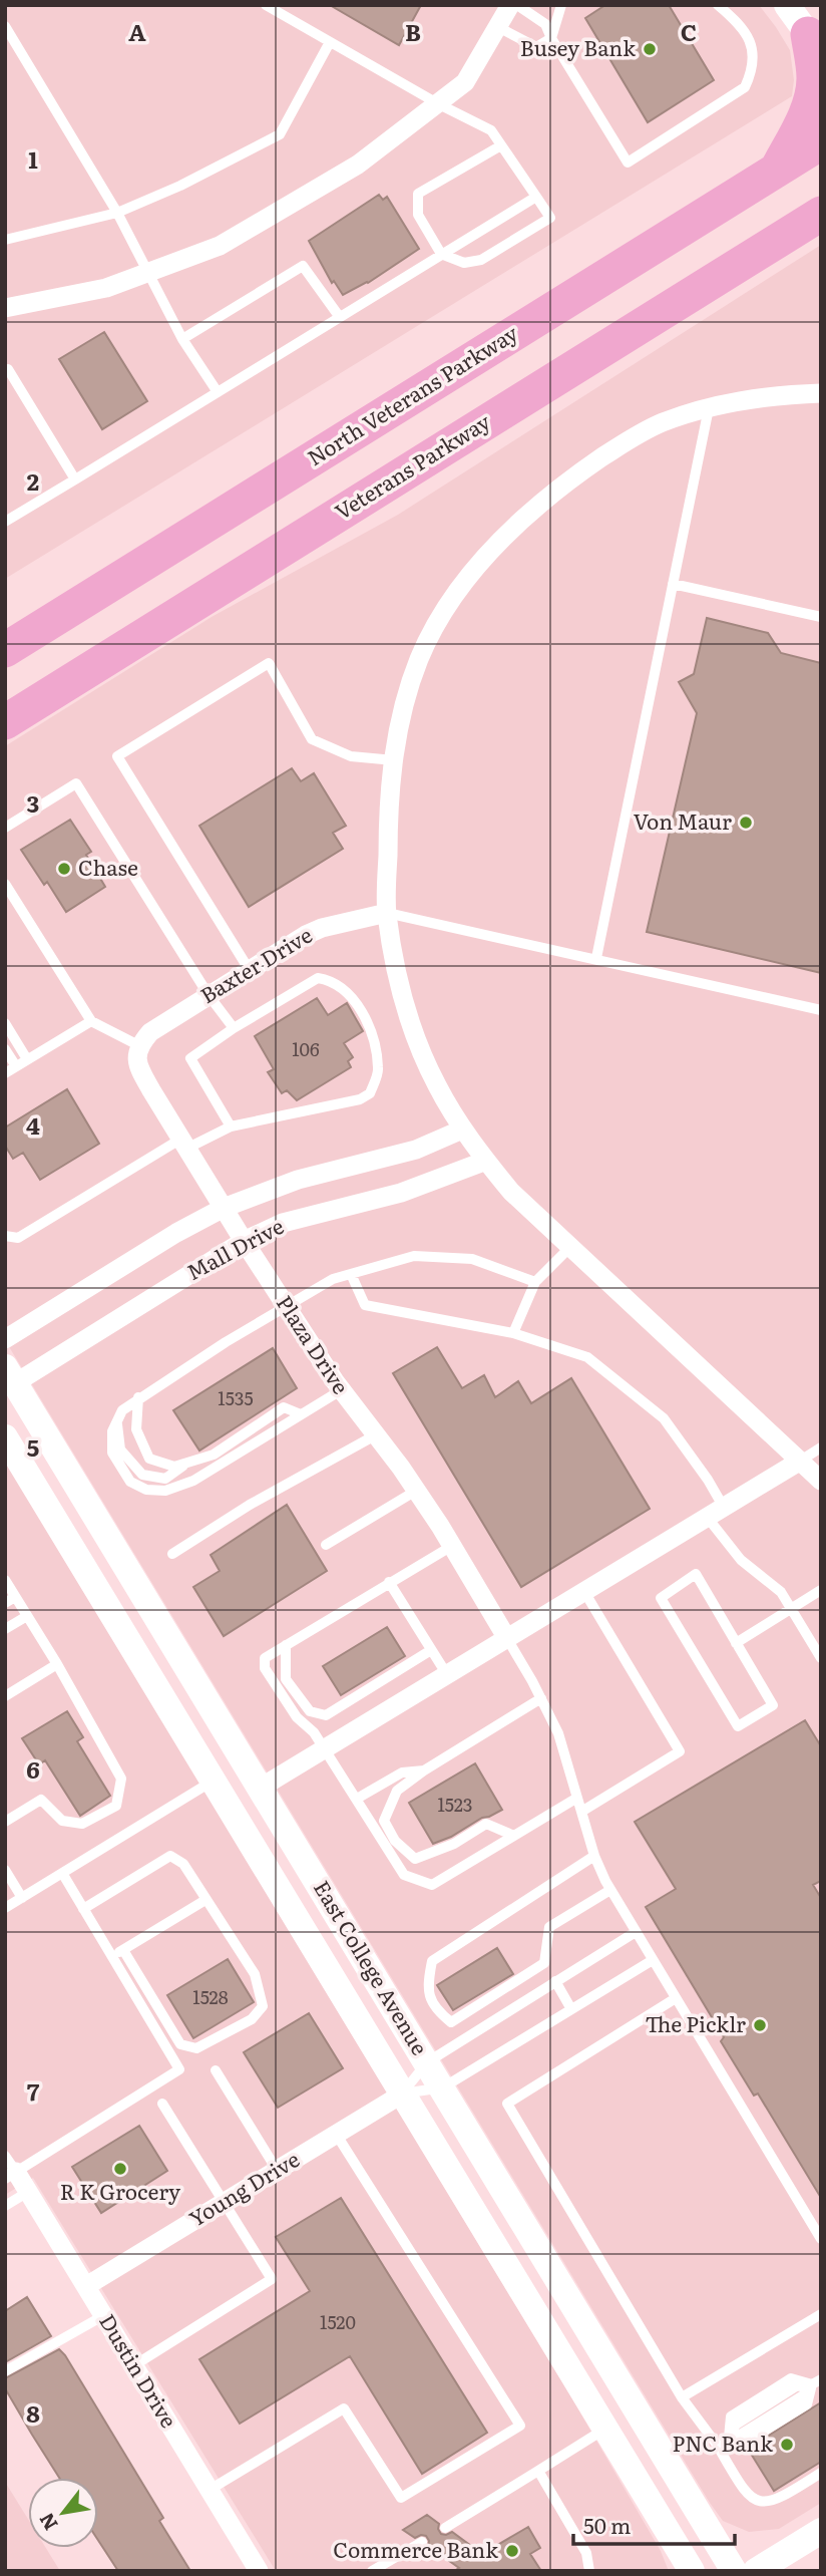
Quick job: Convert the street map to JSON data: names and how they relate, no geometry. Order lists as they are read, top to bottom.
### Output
{
  "streets": {
    "highway": ["North Veterans Parkway", "Veterans Parkway"],
    "main road": ["East College Avenue"],
    "street": [
      "Baxter Drive",
      "Mall Drive",
      "Plaza Drive",
      "Young Drive",
      "Dustin Drive"
    ]
  },
  "crossings": [
    ["Baxter Drive", "Plaza Drive"],
    ["Mall Drive", "Plaza Drive"],
    ["Mall Drive", "East College Avenue"],
    ["East College Avenue", "Young Drive"],
    ["Young Drive", "Dustin Drive"]
  ],
  "places": [
    "Busey Bank",
    "Von Maur",
    "Chase",
    "The Picklr",
    "R K Grocery",
    "PNC Bank",
    "Commerce Bank"
  ],
  "house_numbers": [
    "106",
    "1535",
    "1523",
    "1528",
    "1520"
  ],
  "scale_bar": "50 m",
  "north": "bottom left",
  "grid": {
    "columns": ["A", "B", "C"],
    "rows": [
      "1",
      "2",
      "3",
      "4",
      "5",
      "6",
      "7",
      "8"
    ]
  }
}
